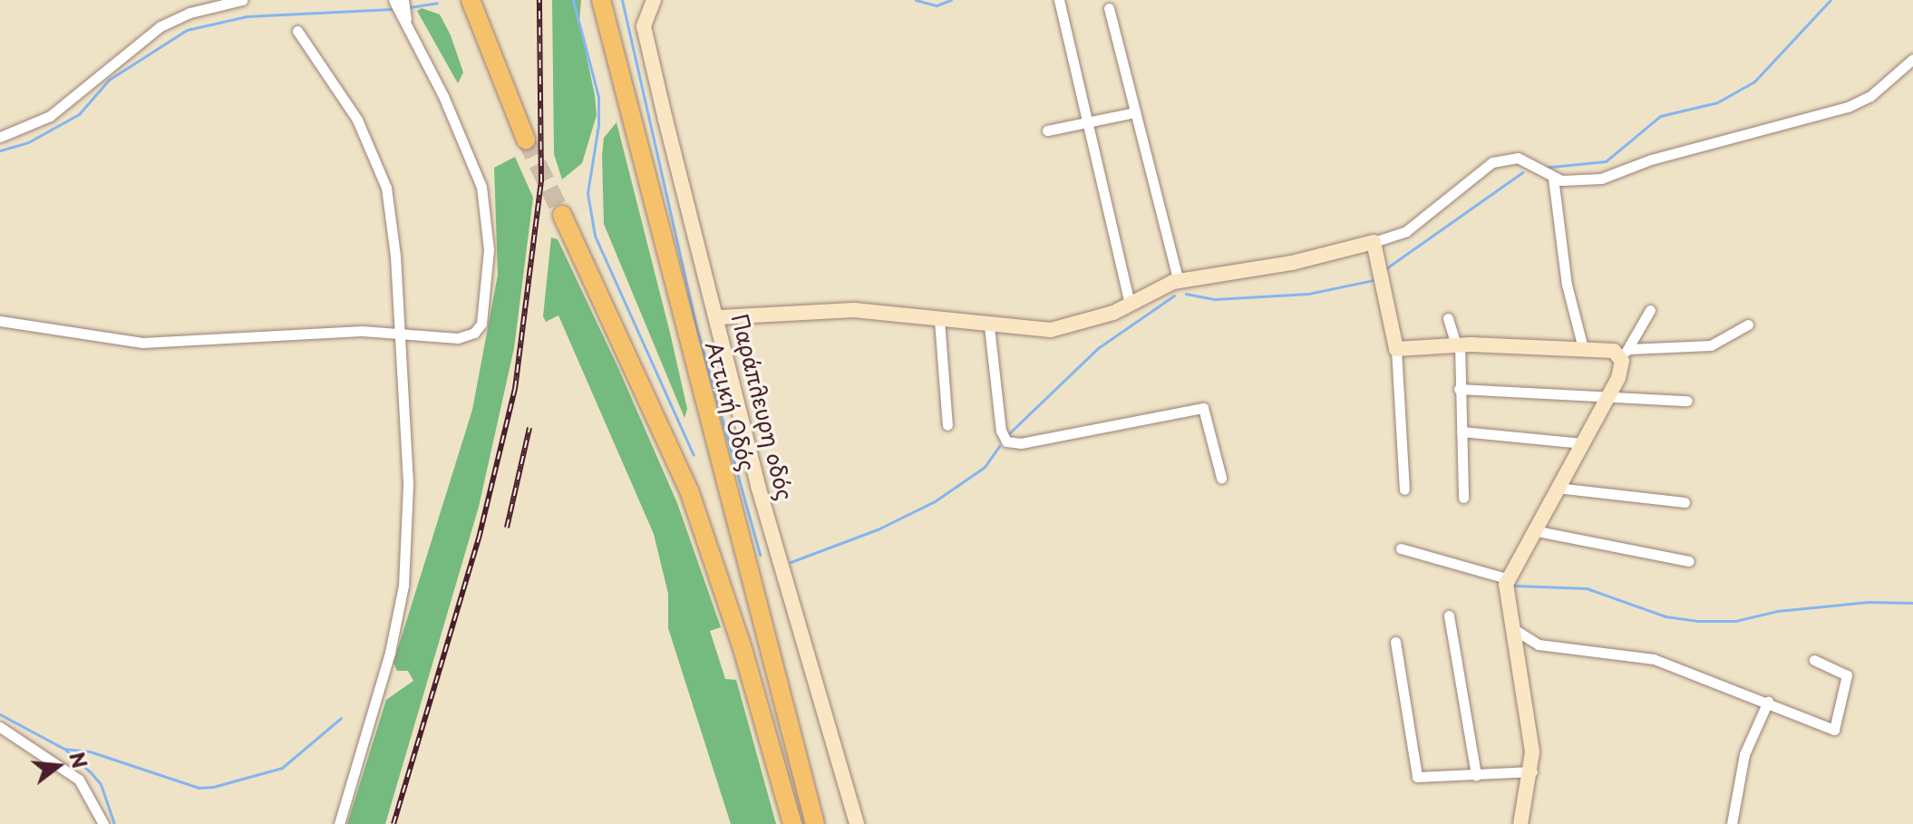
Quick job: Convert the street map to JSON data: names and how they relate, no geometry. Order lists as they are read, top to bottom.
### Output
{
  "streets": {
    "highway": ["Αττική Οδός"],
    "street": ["Παράπλευρη οδός"]
  },
  "north": "right"
}
